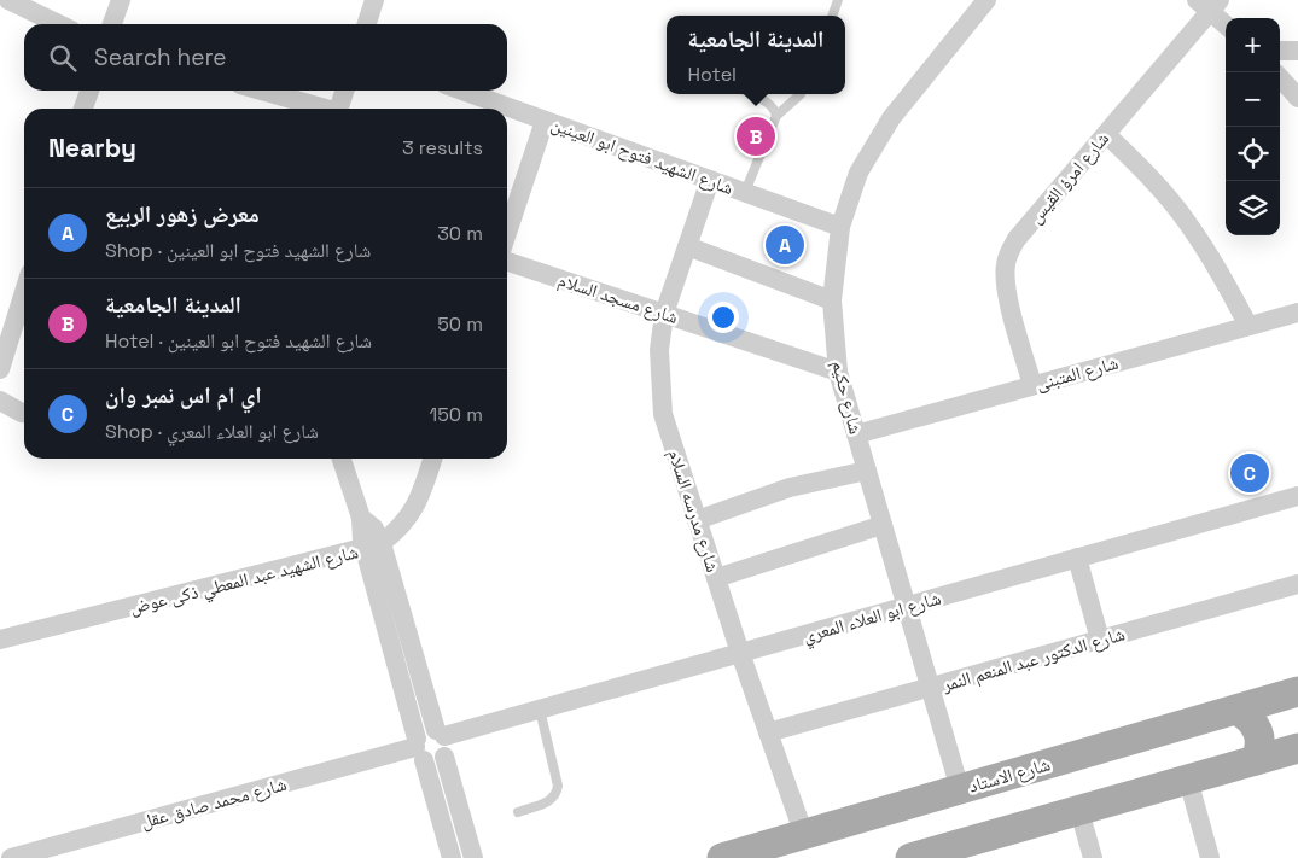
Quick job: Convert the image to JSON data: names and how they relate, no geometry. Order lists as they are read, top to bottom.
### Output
{
  "streets": {
    "main road": ["شارع الاستاد"],
    "street": [
      "شارع الشهيد فتوح ابو العينين",
      "شارع امرؤ القيس",
      "شارع مسجد السلام",
      "شارع المتبنى",
      "شارع حكيم",
      "شارع مدرسه السلام",
      "شارع الشهيد عبد المعطي ذكى عوض",
      "شارع ابو العلاء المعري",
      "شارع الدكتور عبد المنعم النمر",
      "شارع محمد صادق عقل"
    ]
  },
  "crossings": [
    ["شارع الشهيد فتوح ابو العينين", "شارع حكيم"],
    ["شارع الشهيد فتوح ابو العينين", "شارع مدرسه السلام"],
    ["شارع امرؤ القيس", "شارع المتبنى"],
    ["شارع مسجد السلام", "شارع حكيم"],
    ["شارع مسجد السلام", "شارع مدرسه السلام"],
    ["شارع المتبنى", "شارع حكيم"],
    ["شارع حكيم", "شارع ابو العلاء المعري"],
    ["شارع حكيم", "شارع الدكتور عبد المنعم النمر"],
    ["شارع حكيم", "شارع الاستاد"],
    ["شارع مدرسه السلام", "شارع ابو العلاء المعري"],
    ["شارع مدرسه السلام", "شارع الدكتور عبد المنعم النمر"],
    ["شارع مدرسه السلام", "شارع الاستاد"],
    ["شارع ابو العلاء المعري", "شارع محمد صادق عقل"]
  ],
  "page": {
    "popup": ["المدينة الجامعية", "Hotel"],
    "map_buttons": ["+", "−"],
    "search": "Search here",
    "heading": ["Nearby", "3 results"],
    "pins": ["B", "A", "C"],
    "list": [
      {
        "mark": "A",
        "name": "معرض زهور الربيع",
        "note": "Shop · شارع الشهيد فتوح ابو العينين",
        "value": "30 m"
      },
      {
        "mark": "B",
        "name": "المدينة الجامعية",
        "note": "Hotel · شارع الشهيد فتوح ابو العينين",
        "value": "50 m"
      },
      {
        "mark": "C",
        "name": "اي ام اس نمبر وان",
        "note": "Shop · شارع ابو العلاء المعري",
        "value": "150 m"
      }
    ]
  }
}
